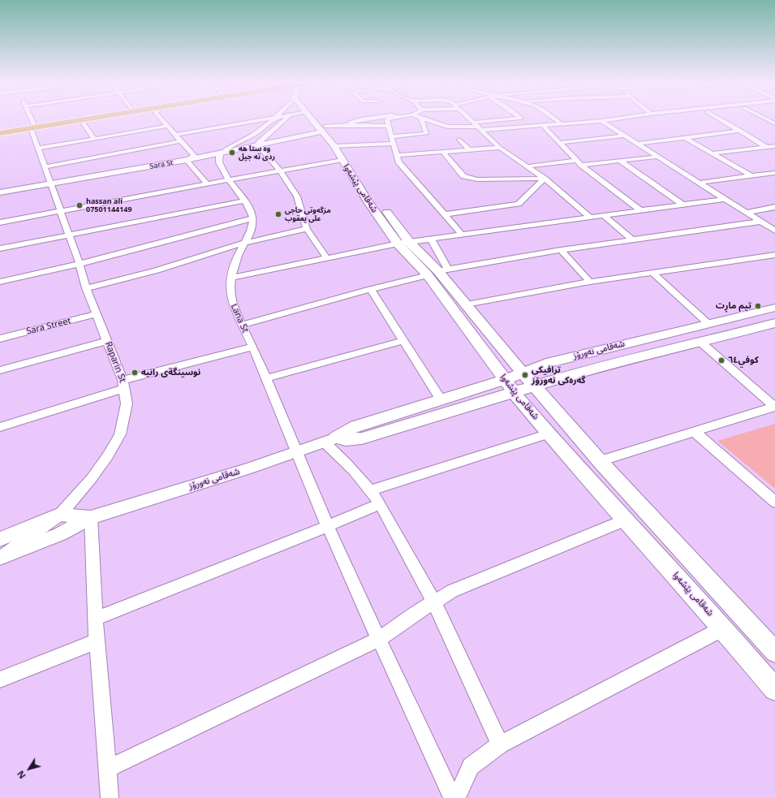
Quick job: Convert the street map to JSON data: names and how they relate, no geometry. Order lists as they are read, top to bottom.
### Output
{
  "streets": {
    "main road": ["Sara St", "شەقامی پێشەوا", "شەقامی نەورۆز"],
    "street": ["Lana St", "Sara Street", "Raparin St"]
  },
  "crossings": [
    ["Sara St", "شەقامی پێشەوا"],
    ["Sara St", "Raparin St"],
    ["شەقامی پێشەوا", "شەقامی نەورۆز"],
    ["Lana St", "شەقامی نەورۆز"],
    ["Sara Street", "Raparin St"],
    ["شەقامی نەورۆز", "Raparin St"]
  ],
  "places": [
    "وه ستا هه ردى ته جيل",
    "hassan ali 07501144149",
    "مزگەوتی حاجی علی یعقوب",
    "تیم ماڕت",
    "كوفي٦٤",
    "نوسينگةى رانيه",
    "ترافیکی گەرەکی نەورۆز"
  ],
  "north": "bottom left"
}
